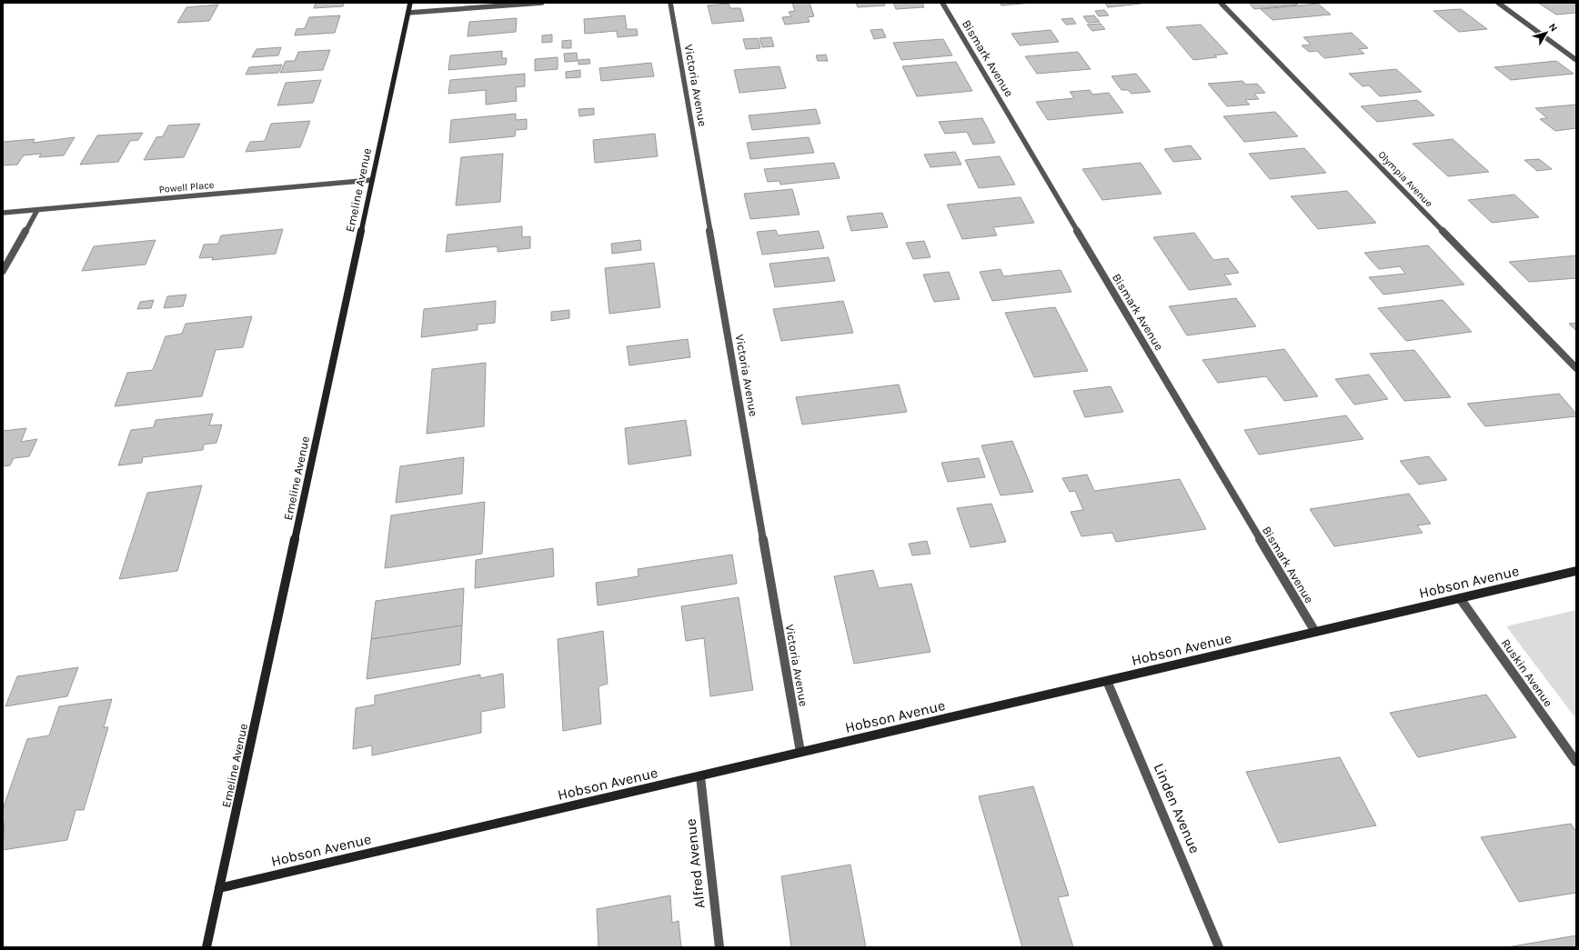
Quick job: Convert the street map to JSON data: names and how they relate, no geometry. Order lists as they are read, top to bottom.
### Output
{
  "streets": {
    "street": [
      "Bismark Avenue",
      "Victoria Avenue",
      "Olympia Avenue",
      "Powell Place",
      "Emeline Avenue",
      "Hobson Avenue",
      "Ruskin Avenue",
      "Linden Avenue",
      "Alfred Avenue"
    ]
  },
  "crossings": [
    ["Bismark Avenue", "Hobson Avenue"],
    ["Victoria Avenue", "Hobson Avenue"],
    ["Powell Place", "Emeline Avenue"],
    ["Emeline Avenue", "Hobson Avenue"],
    ["Hobson Avenue", "Ruskin Avenue"],
    ["Hobson Avenue", "Linden Avenue"],
    ["Hobson Avenue", "Alfred Avenue"]
  ],
  "north": "top right"
}
